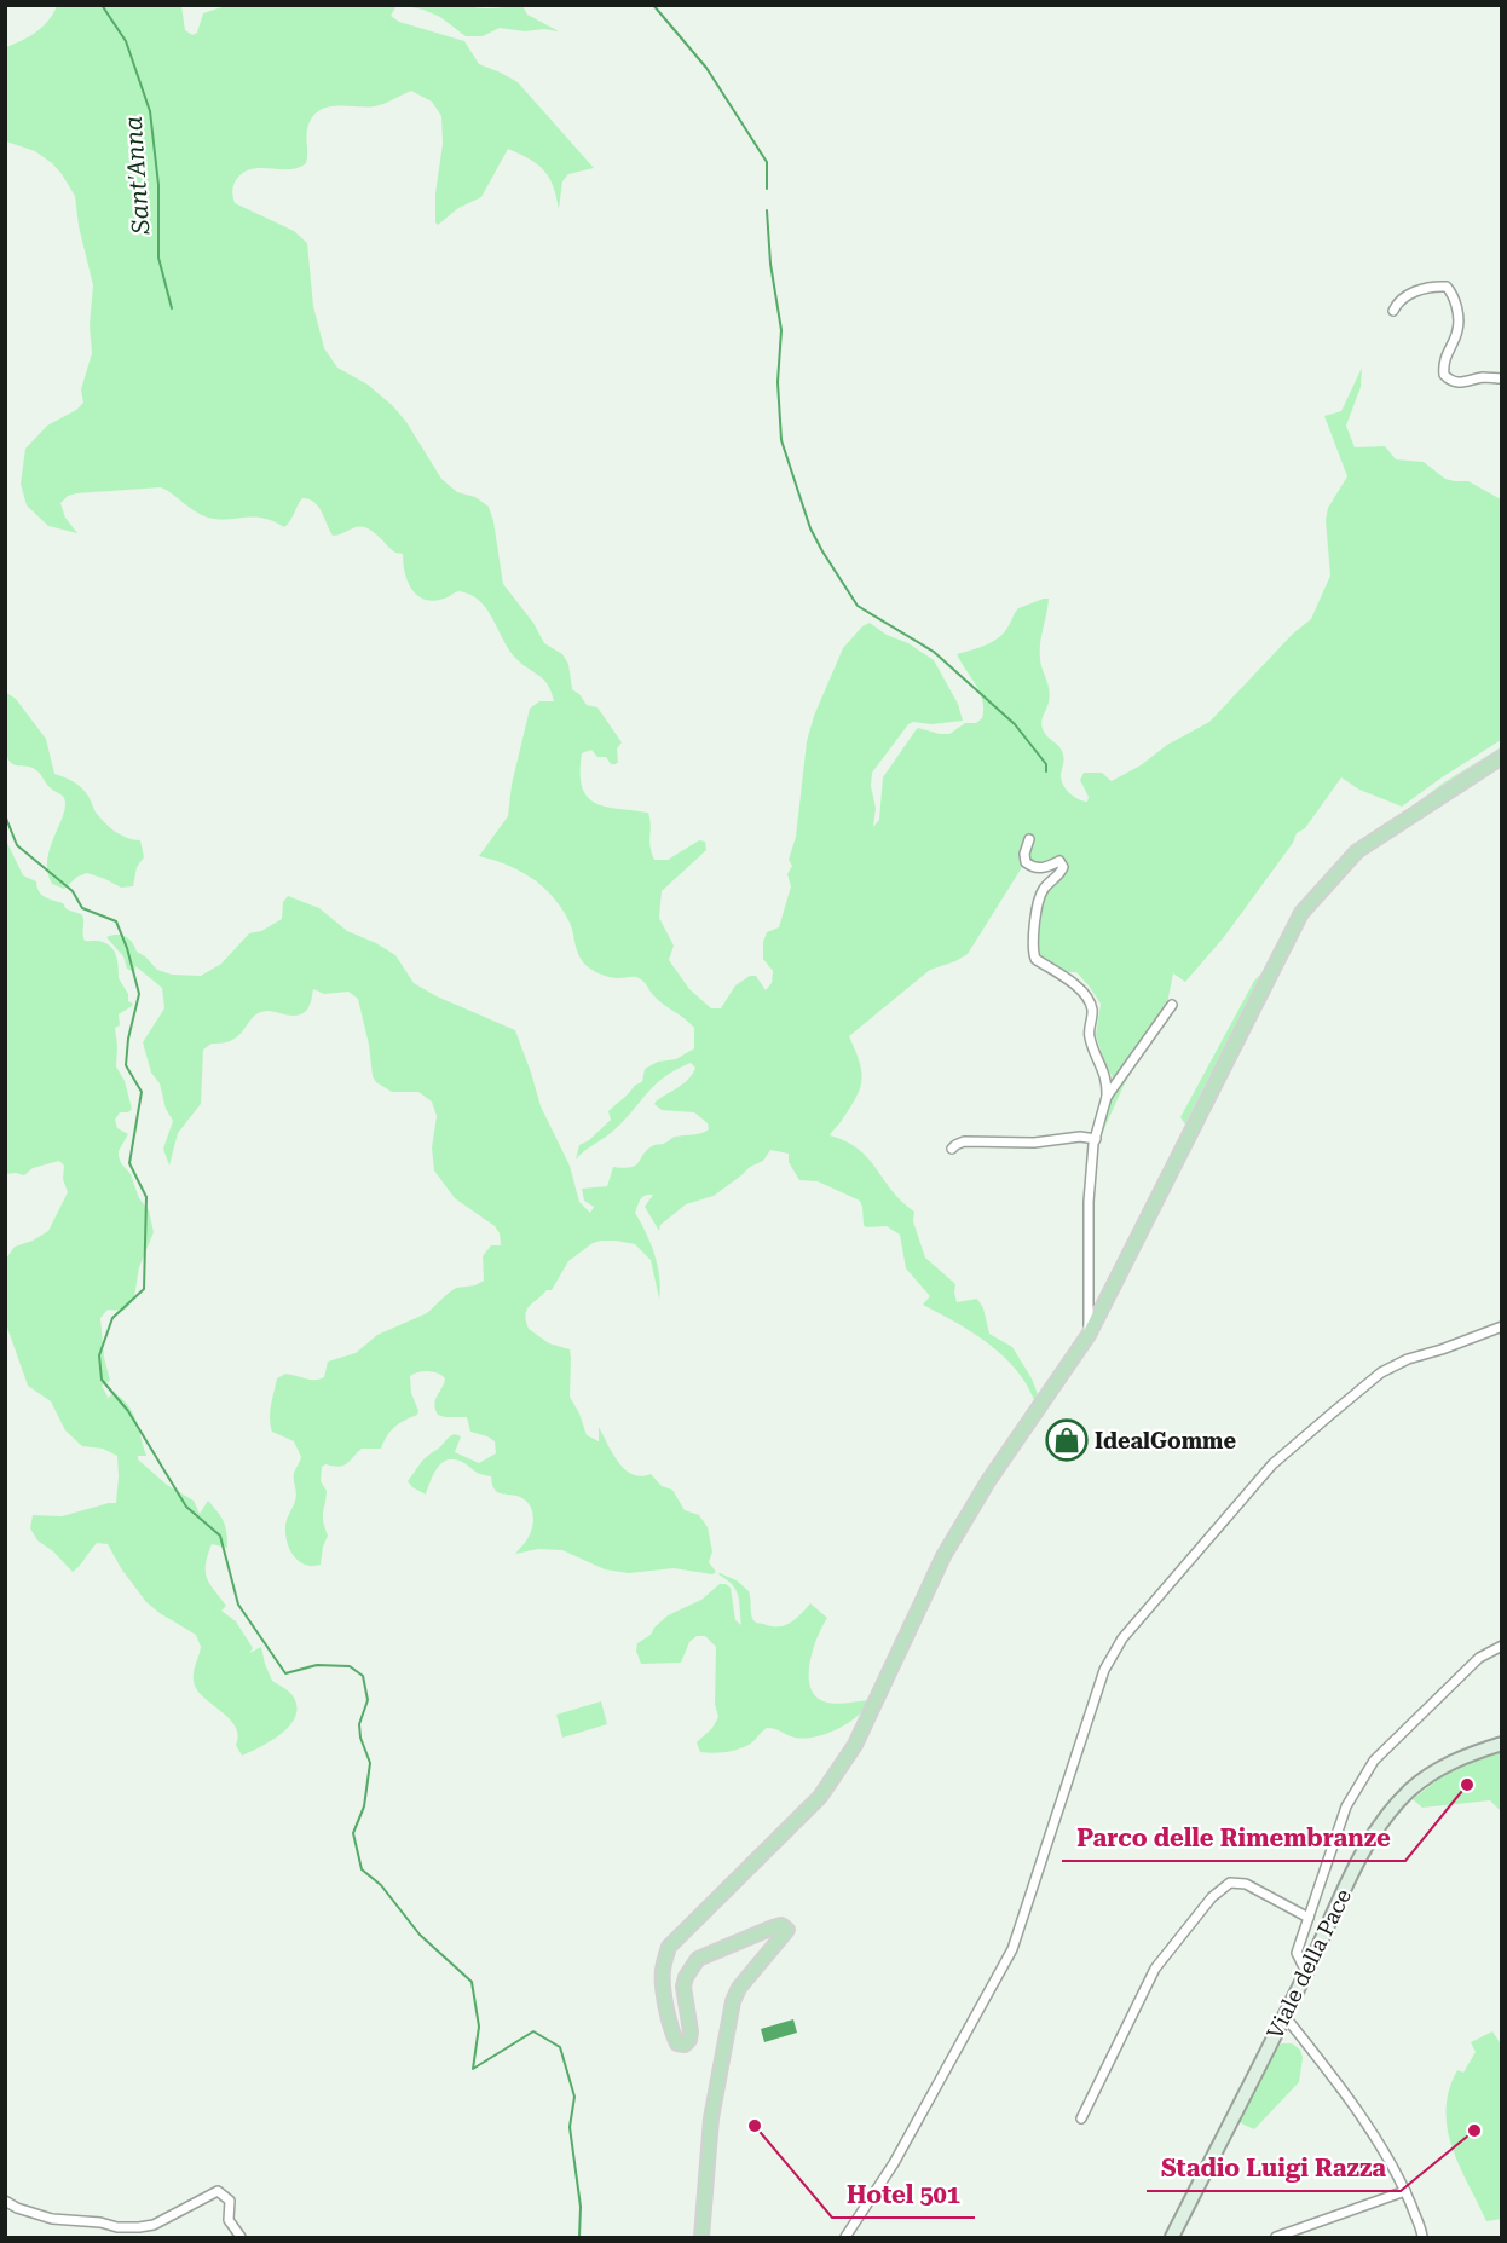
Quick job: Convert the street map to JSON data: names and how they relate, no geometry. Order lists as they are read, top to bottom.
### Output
{
  "streets": {
    "main road": ["Viale della Pace"]
  },
  "water": ["Sant'Anna"],
  "places": {
    "shop": ["IdealGomme"],
    "other": ["Parco delle Rimembranze", "Hotel 501", "Stadio Luigi Razza"]
  }
}
